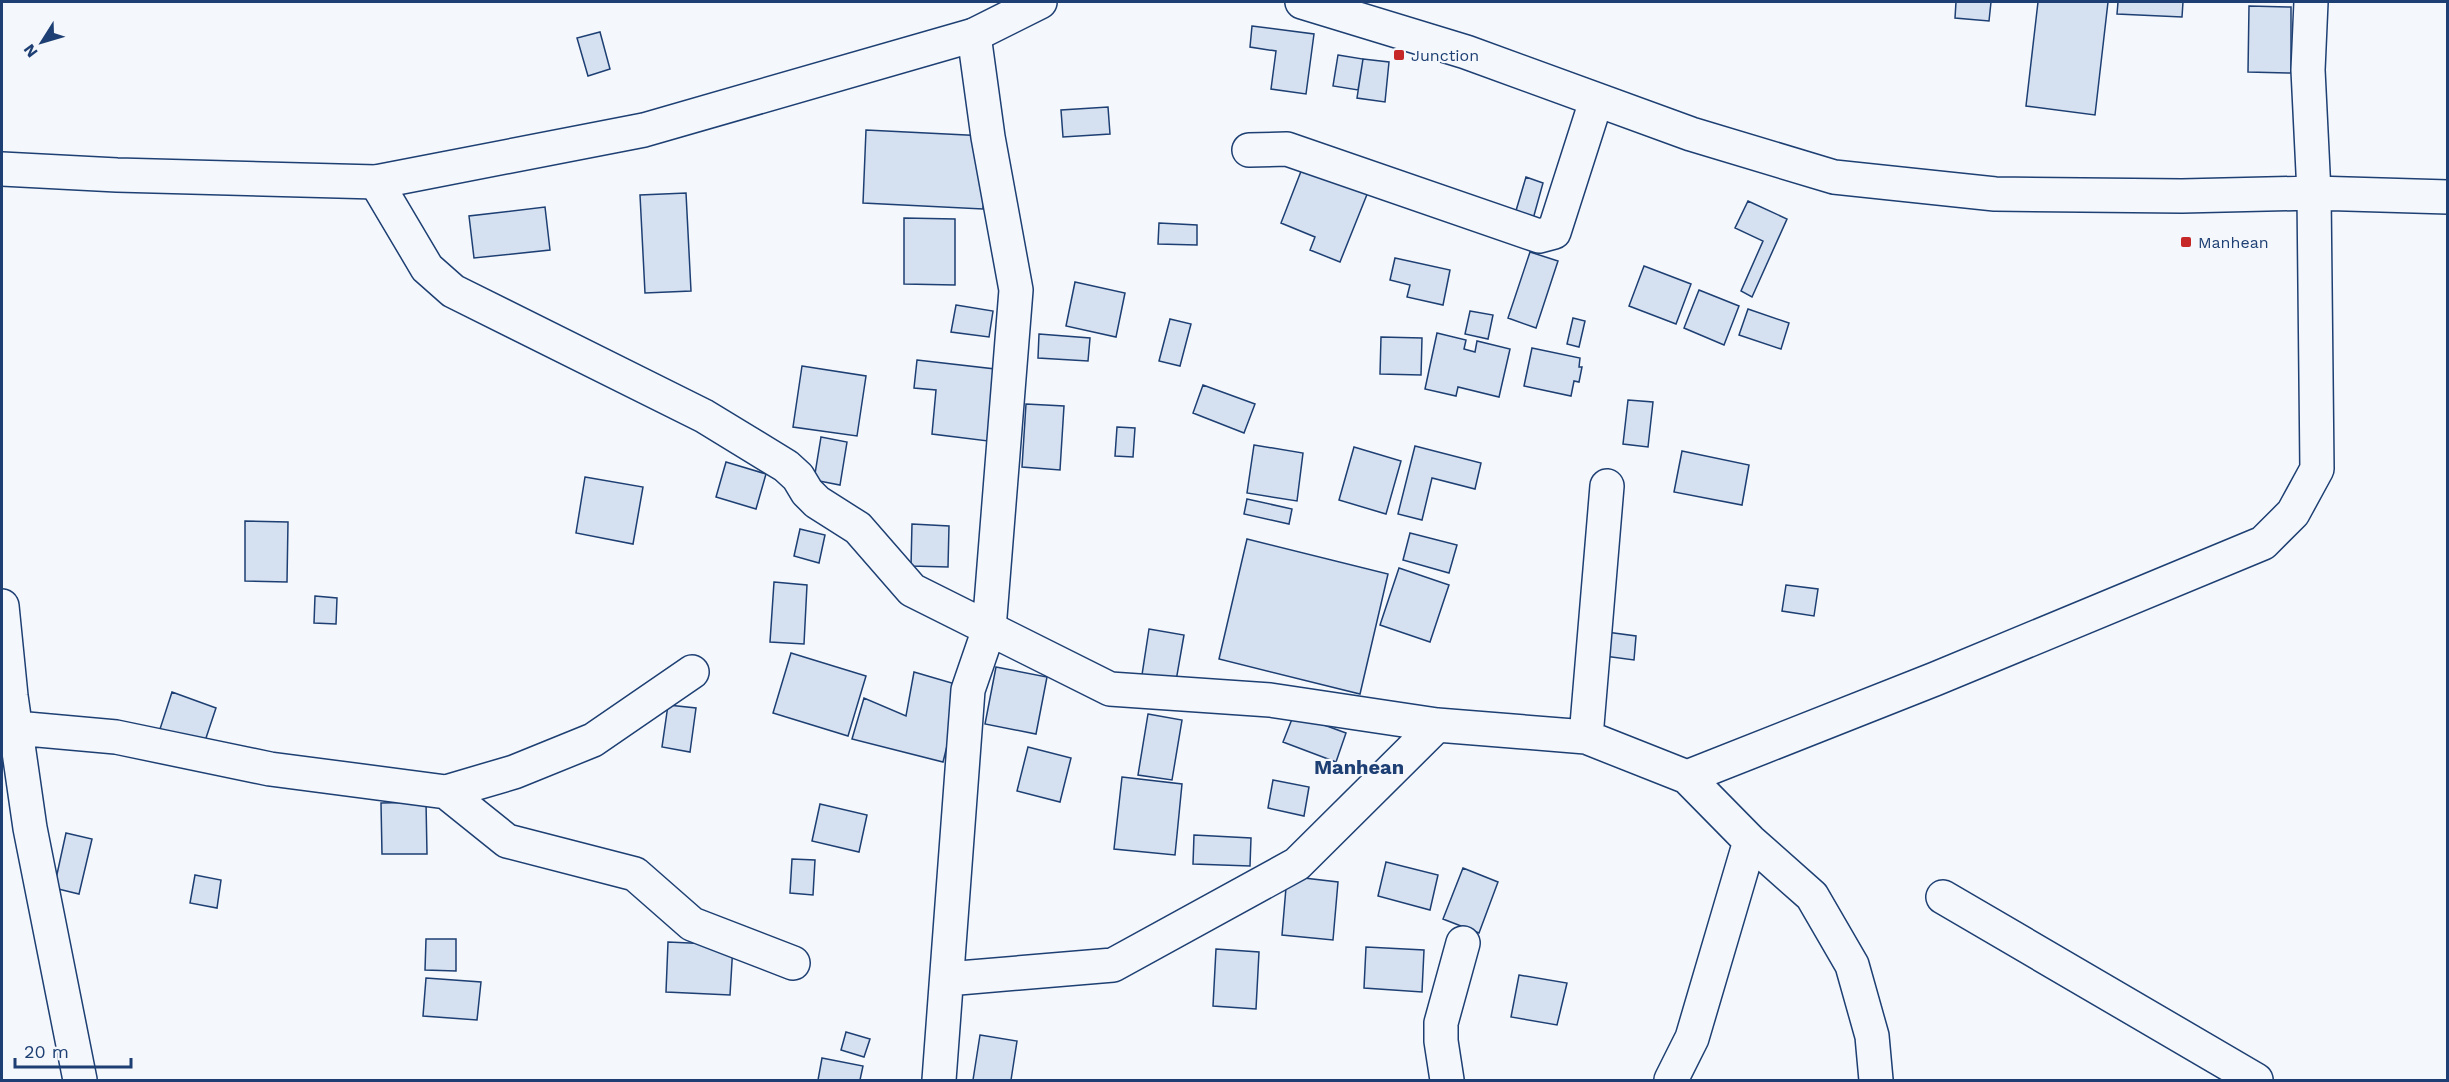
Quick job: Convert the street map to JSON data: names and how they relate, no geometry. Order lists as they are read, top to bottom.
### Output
{
  "districts": ["Manhean"],
  "places": {
    "transit": ["Junction", "Manhean"]
  },
  "scale_bar": "20 m",
  "north": "bottom left"
}
